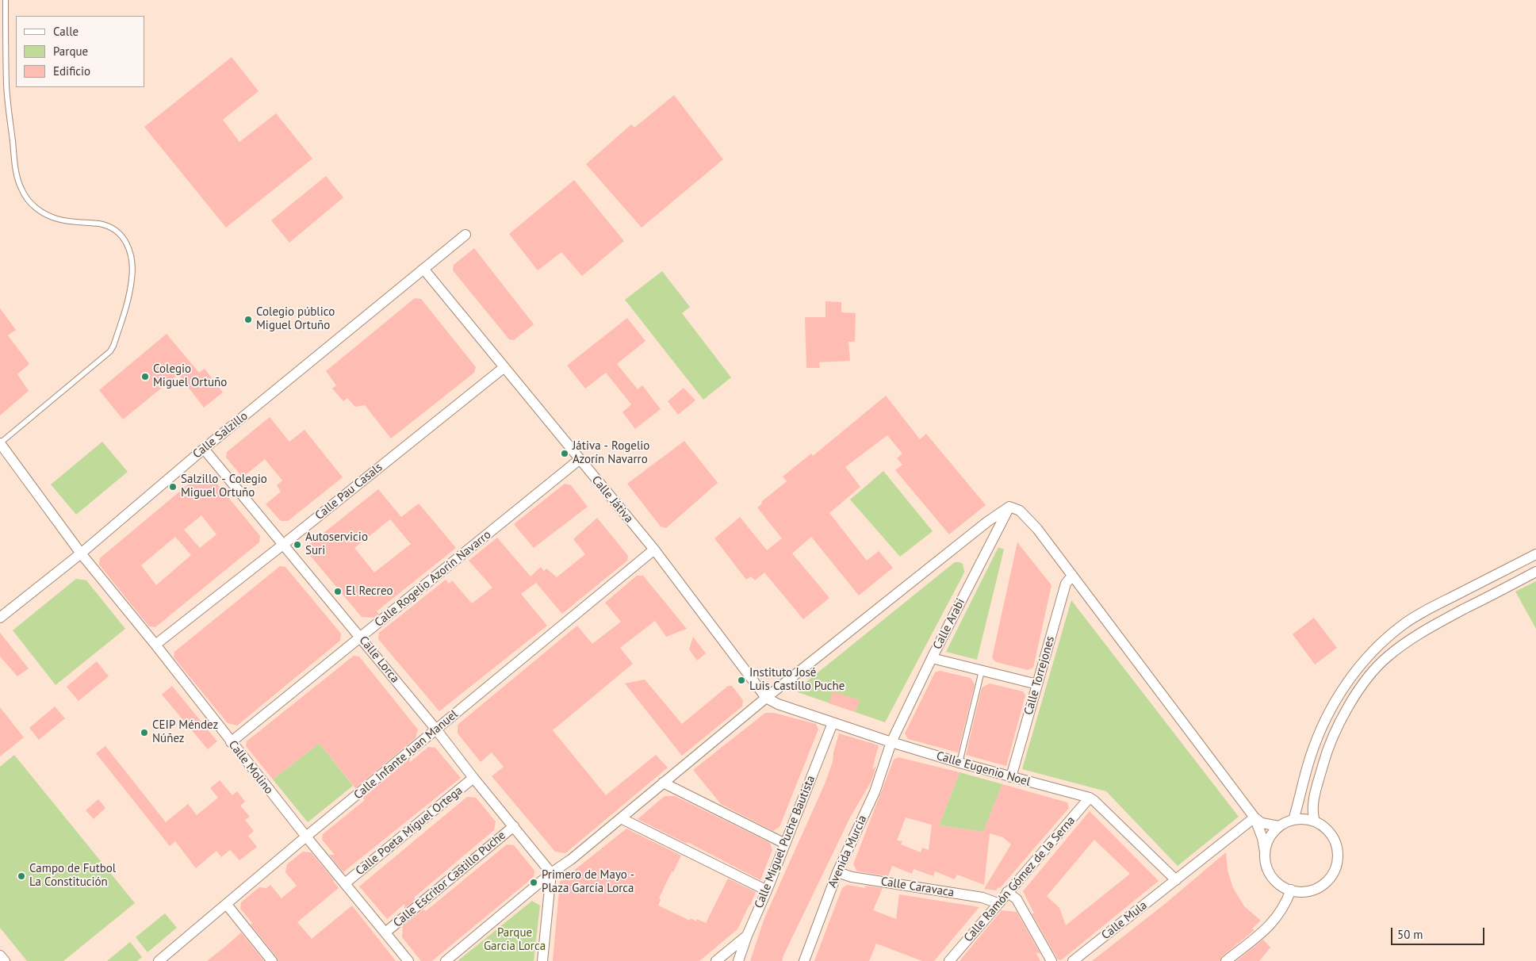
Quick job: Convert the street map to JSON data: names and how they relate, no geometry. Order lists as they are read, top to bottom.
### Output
{
  "streets": {
    "street": [
      "Calle Salzillo",
      "Calle Pau Casals",
      "Calle Játiva",
      "Calle Rogelio Azorín Navarro",
      "Calle Arabi",
      "Calle Lorca",
      "Calle Torrejones",
      "Calle Infante Juan Manuel",
      "Calle Molino",
      "Calle Eugenio Noel",
      "Calle Poeta Miguel Ortega",
      "Calle Miguel Puche Bautista",
      "Avenida Murcia",
      "Calle Escritor Castillo Puche",
      "Calle Ramón Gómez de la Serna",
      "Calle Caravaca",
      "Calle Mula"
    ]
  },
  "crossings": [
    ["Calle Salzillo", "Calle Játiva"],
    ["Calle Salzillo", "Calle Lorca"],
    ["Calle Salzillo", "Calle Molino"],
    ["Calle Pau Casals", "Calle Játiva"],
    ["Calle Pau Casals", "Calle Lorca"],
    ["Calle Pau Casals", "Calle Molino"],
    ["Calle Játiva", "Calle Rogelio Azorín Navarro"],
    ["Calle Játiva", "Calle Infante Juan Manuel"],
    ["Calle Játiva", "Calle Eugenio Noel"],
    ["Calle Rogelio Azorín Navarro", "Calle Lorca"],
    ["Calle Rogelio Azorín Navarro", "Calle Molino"],
    ["Calle Arabi", "Calle Eugenio Noel"],
    ["Calle Arabi", "Avenida Murcia"],
    ["Calle Lorca", "Calle Infante Juan Manuel"],
    ["Calle Lorca", "Calle Poeta Miguel Ortega"],
    ["Calle Lorca", "Calle Escritor Castillo Puche"],
    ["Calle Torrejones", "Calle Eugenio Noel"],
    ["Calle Infante Juan Manuel", "Calle Molino"],
    ["Calle Molino", "Calle Poeta Miguel Ortega"],
    ["Calle Molino", "Calle Escritor Castillo Puche"],
    ["Calle Eugenio Noel", "Calle Miguel Puche Bautista"],
    ["Calle Eugenio Noel", "Avenida Murcia"],
    ["Calle Eugenio Noel", "Calle Ramón Gómez de la Serna"],
    ["Calle Eugenio Noel", "Calle Mula"],
    ["Avenida Murcia", "Calle Caravaca"],
    ["Calle Ramón Gómez de la Serna", "Calle Caravaca"]
  ],
  "parks": ["Parque Garcia Lorca"],
  "places": [
    "Colegio público Miguel Ortuño",
    "Colegio Miguel Ortuño",
    "Játiva - Rogelio Azorín Navarro",
    "Salzillo - Colegio Miguel Ortuño",
    "Autoservicio Suri",
    "El Recreo",
    "Instituto José Luis Castillo Puche",
    "CEIP Méndez Núñez",
    "Campo de Futbol La Constitución",
    "Primero de Mayo - Plaza García Lorca"
  ],
  "legend": ["Calle", "Parque", "Edificio"],
  "scale_bar": "50 m"
}
